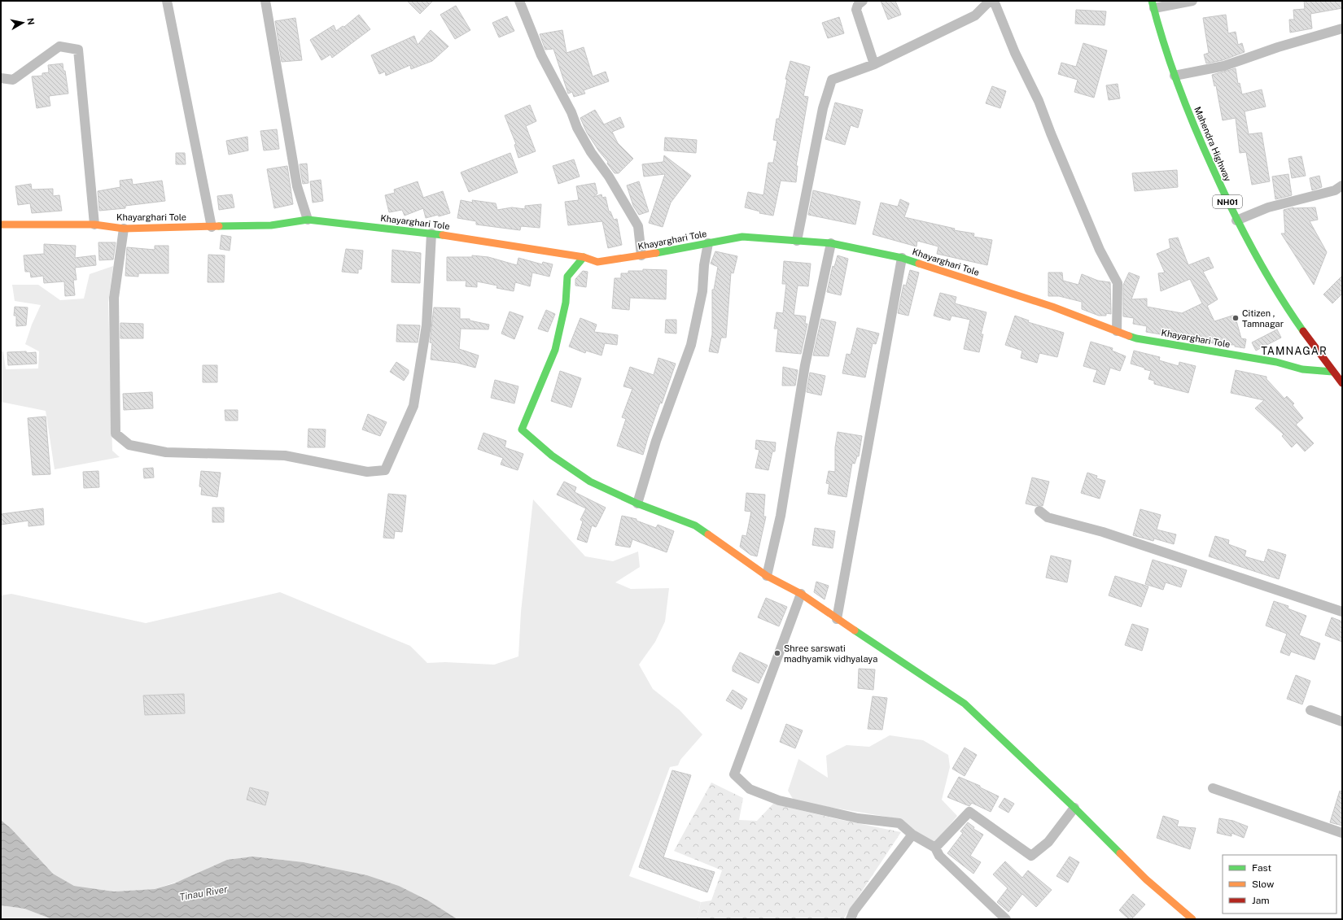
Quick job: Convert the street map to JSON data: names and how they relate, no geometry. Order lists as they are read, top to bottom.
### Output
{
  "streets": {
    "main road": ["Mahendra Highway", "NH01", "Khayarghari Tole"]
  },
  "crossings": [
    ["Mahendra Highway", "Khayarghari Tole"]
  ],
  "districts": ["TAMNAGAR"],
  "water": ["Tinau River"],
  "places": ["Citizen , Tamnagar", "Shree sarswati madhyamik vidhyalaya"],
  "legend": ["Fast", "Slow", "Jam"],
  "north": "right"
}
